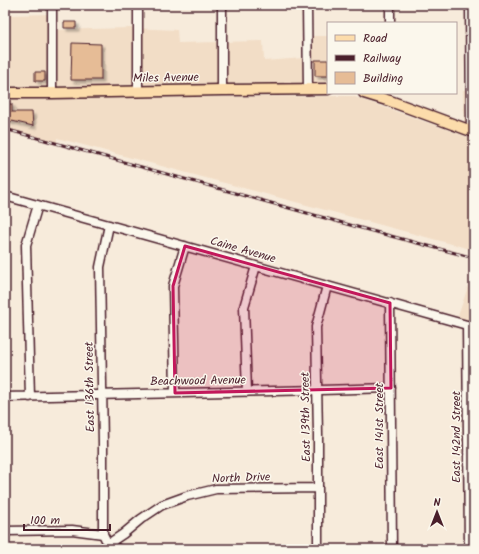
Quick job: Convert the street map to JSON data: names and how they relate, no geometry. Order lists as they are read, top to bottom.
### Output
{
  "streets": {
    "main road": ["Miles Avenue"],
    "street": [
      "Caine Avenue",
      "Beachwood Avenue",
      "East 136th Street",
      "East 139th Street",
      "East 141st Street",
      "East 142nd Street",
      "North Drive"
    ]
  },
  "crossings": [
    ["Caine Avenue", "East 136th Street"],
    ["Caine Avenue", "East 139th Street"],
    ["Caine Avenue", "East 141st Street"],
    ["Caine Avenue", "East 142nd Street"],
    ["Beachwood Avenue", "East 136th Street"],
    ["Beachwood Avenue", "East 139th Street"],
    ["Beachwood Avenue", "East 141st Street"],
    ["East 136th Street", "North Drive"],
    ["East 139th Street", "North Drive"]
  ],
  "legend": ["Road", "Railway", "Building"],
  "scale_bar": "100 m",
  "north": "top"
}
